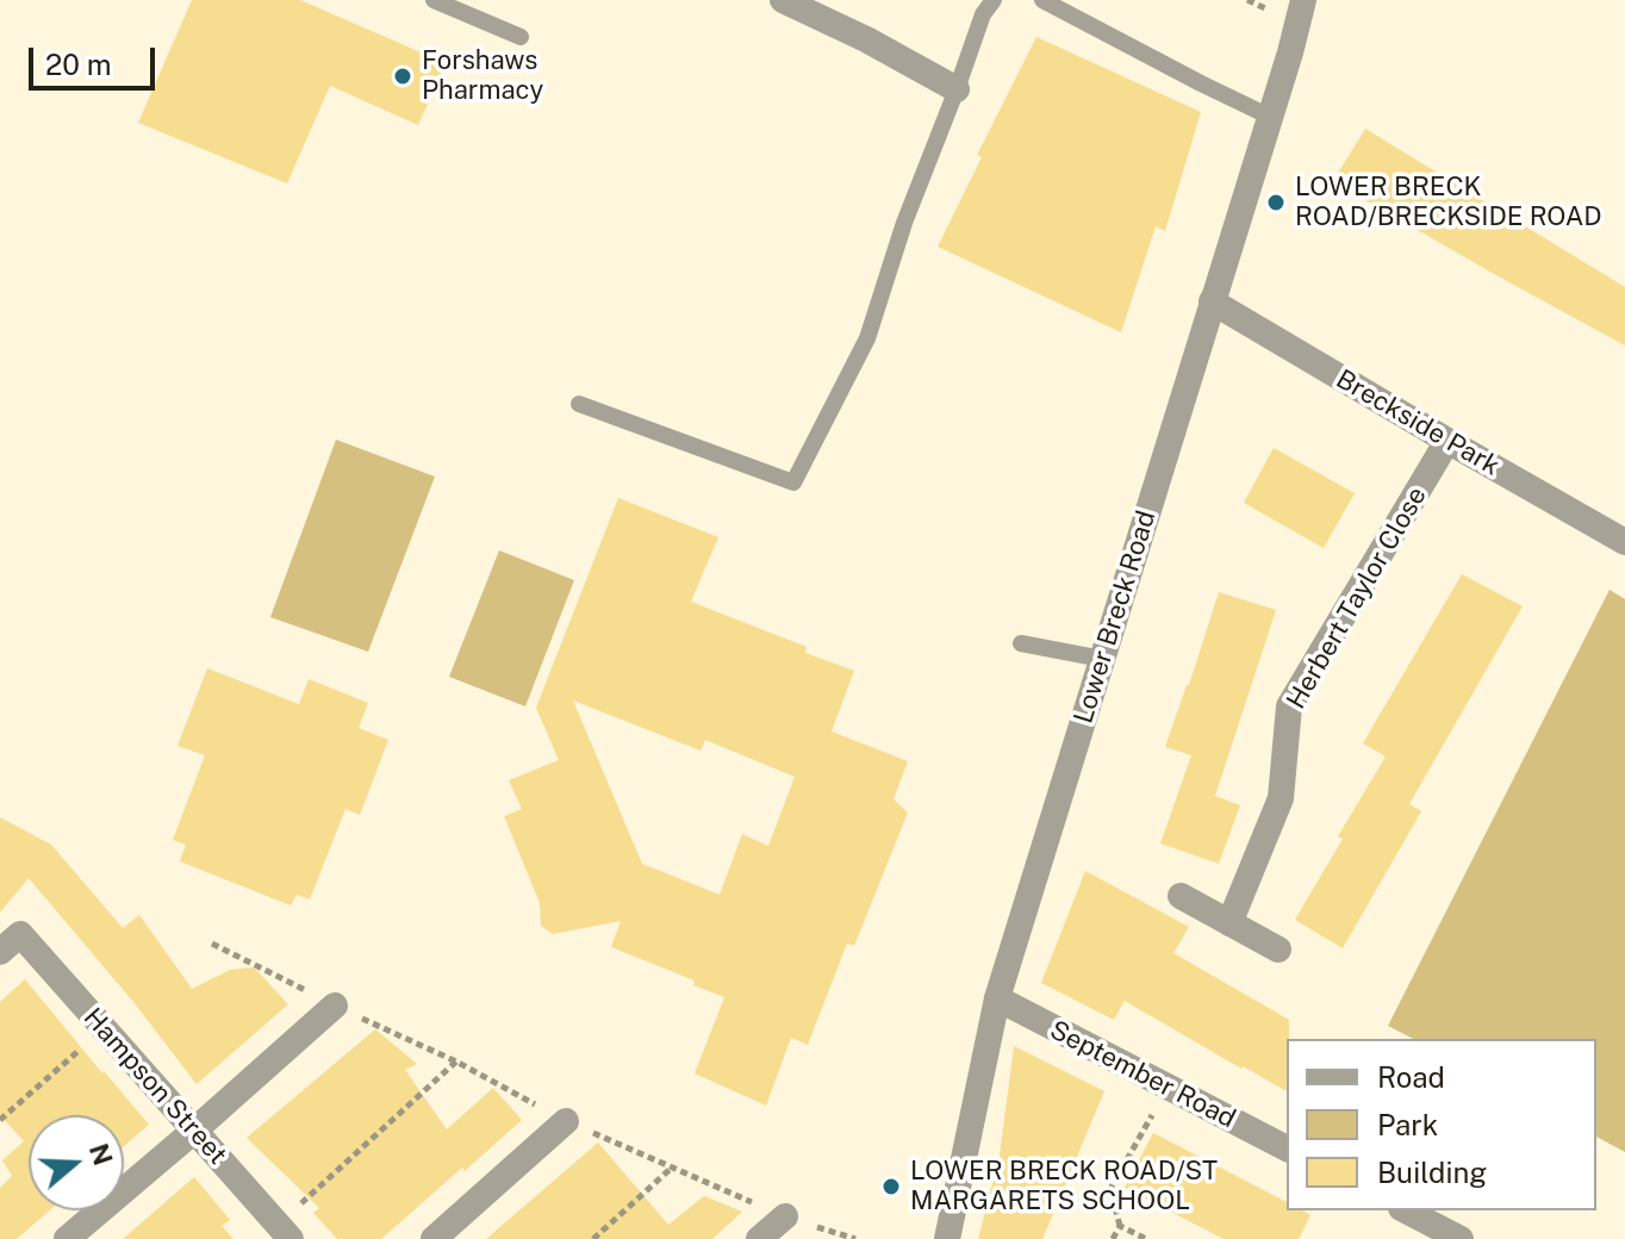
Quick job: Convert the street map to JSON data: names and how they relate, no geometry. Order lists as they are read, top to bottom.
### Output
{
  "streets": {
    "street": [
      "Breckside Park",
      "Herbert Taylor Close",
      "Lower Breck Road",
      "September Road",
      "Hampson Street"
    ]
  },
  "crossings": [
    ["Breckside Park", "Herbert Taylor Close"],
    ["Breckside Park", "Lower Breck Road"],
    ["Lower Breck Road", "September Road"]
  ],
  "places": ["Forshaws Pharmacy", "LOWER BRECK ROAD/BRECKSIDE ROAD", "LOWER BRECK ROAD/ST MARGARETS SCHOOL"],
  "legend": ["Road", "Park", "Building"],
  "scale_bar": "20 m",
  "north": "right"
}
